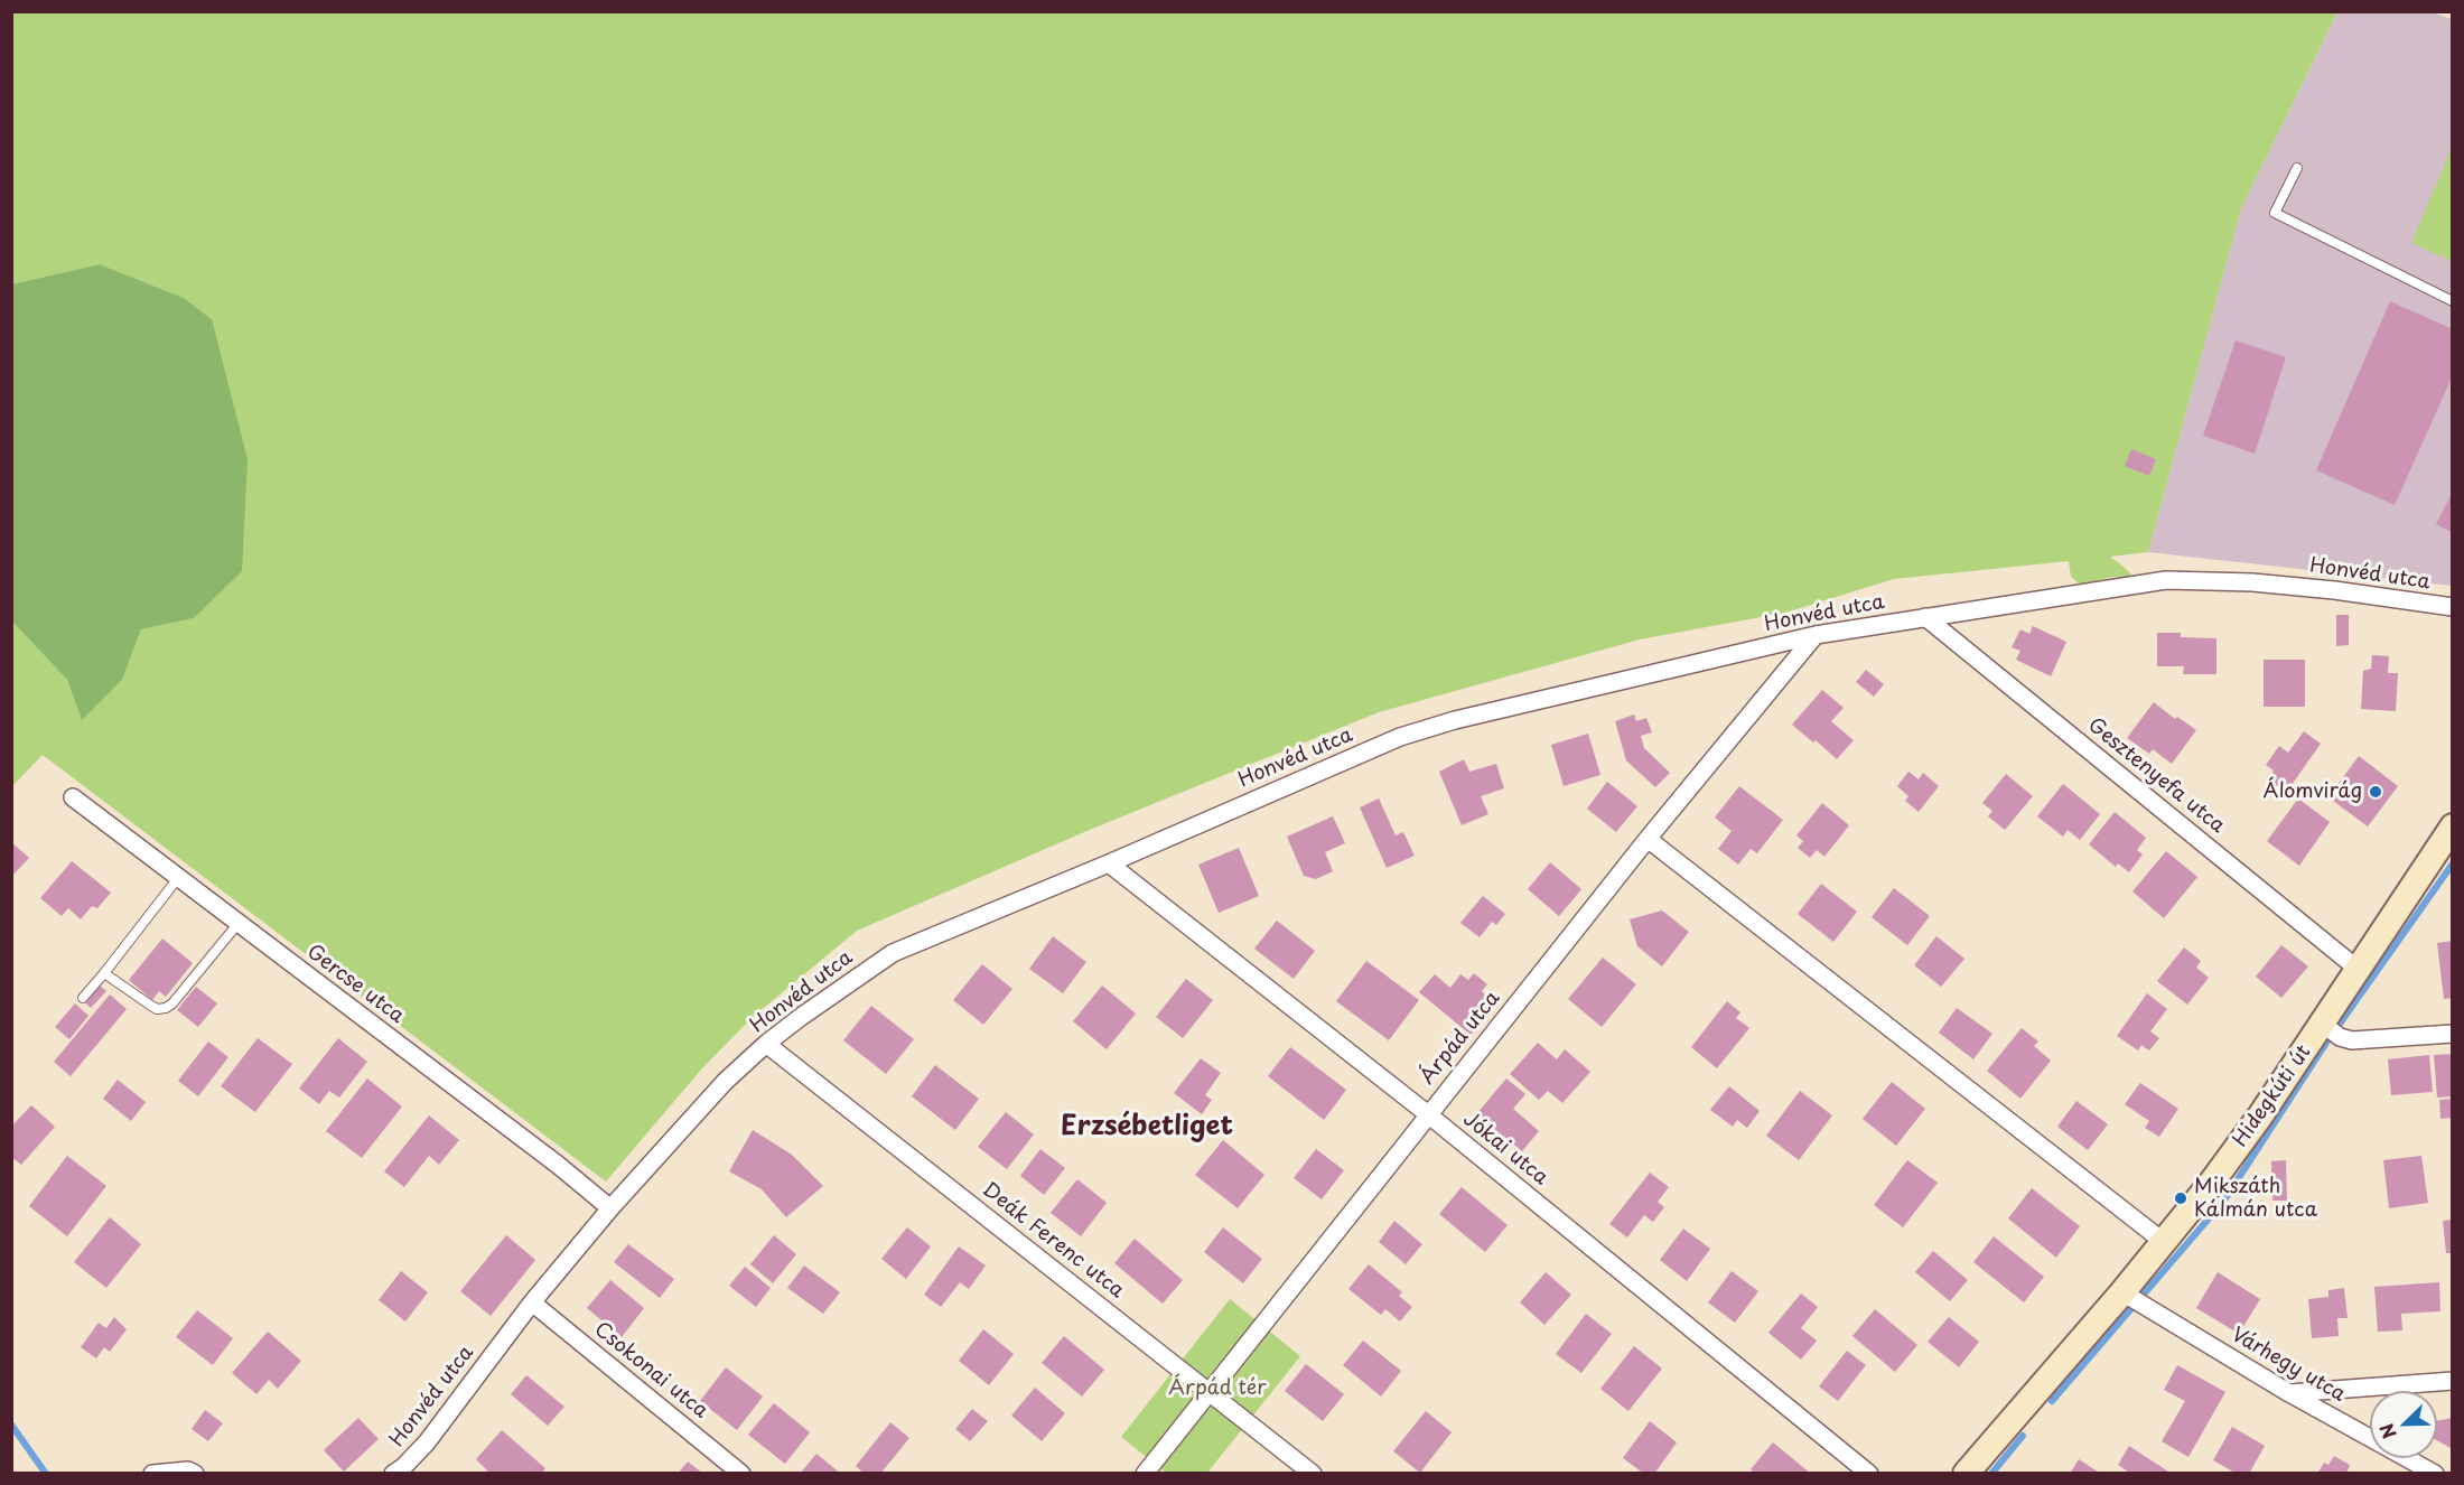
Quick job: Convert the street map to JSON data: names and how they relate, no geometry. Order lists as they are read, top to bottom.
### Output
{
  "streets": {
    "main road": ["Hidegkúti út"],
    "street": [
      "Honvéd utca",
      "Gesztenyefa utca",
      "Gercse utca",
      "Árpád utca",
      "Jókai utca",
      "Deák Ferenc utca",
      "Várhegy utca",
      "Csokonai utca"
    ]
  },
  "crossings": [
    ["Honvéd utca", "Gesztenyefa utca"],
    ["Honvéd utca", "Gercse utca"],
    ["Honvéd utca", "Árpád utca"],
    ["Honvéd utca", "Jókai utca"],
    ["Honvéd utca", "Deák Ferenc utca"],
    ["Honvéd utca", "Csokonai utca"],
    ["Gesztenyefa utca", "Hidegkúti út"],
    ["Árpád utca", "Jókai utca"],
    ["Árpád utca", "Deák Ferenc utca"],
    ["Hidegkúti út", "Várhegy utca"]
  ],
  "districts": ["Erzsébetliget"],
  "parks": ["Árpád tér"],
  "places": ["Álomvirág", "Mikszáth Kálmán utca"],
  "north": "bottom left"
}
